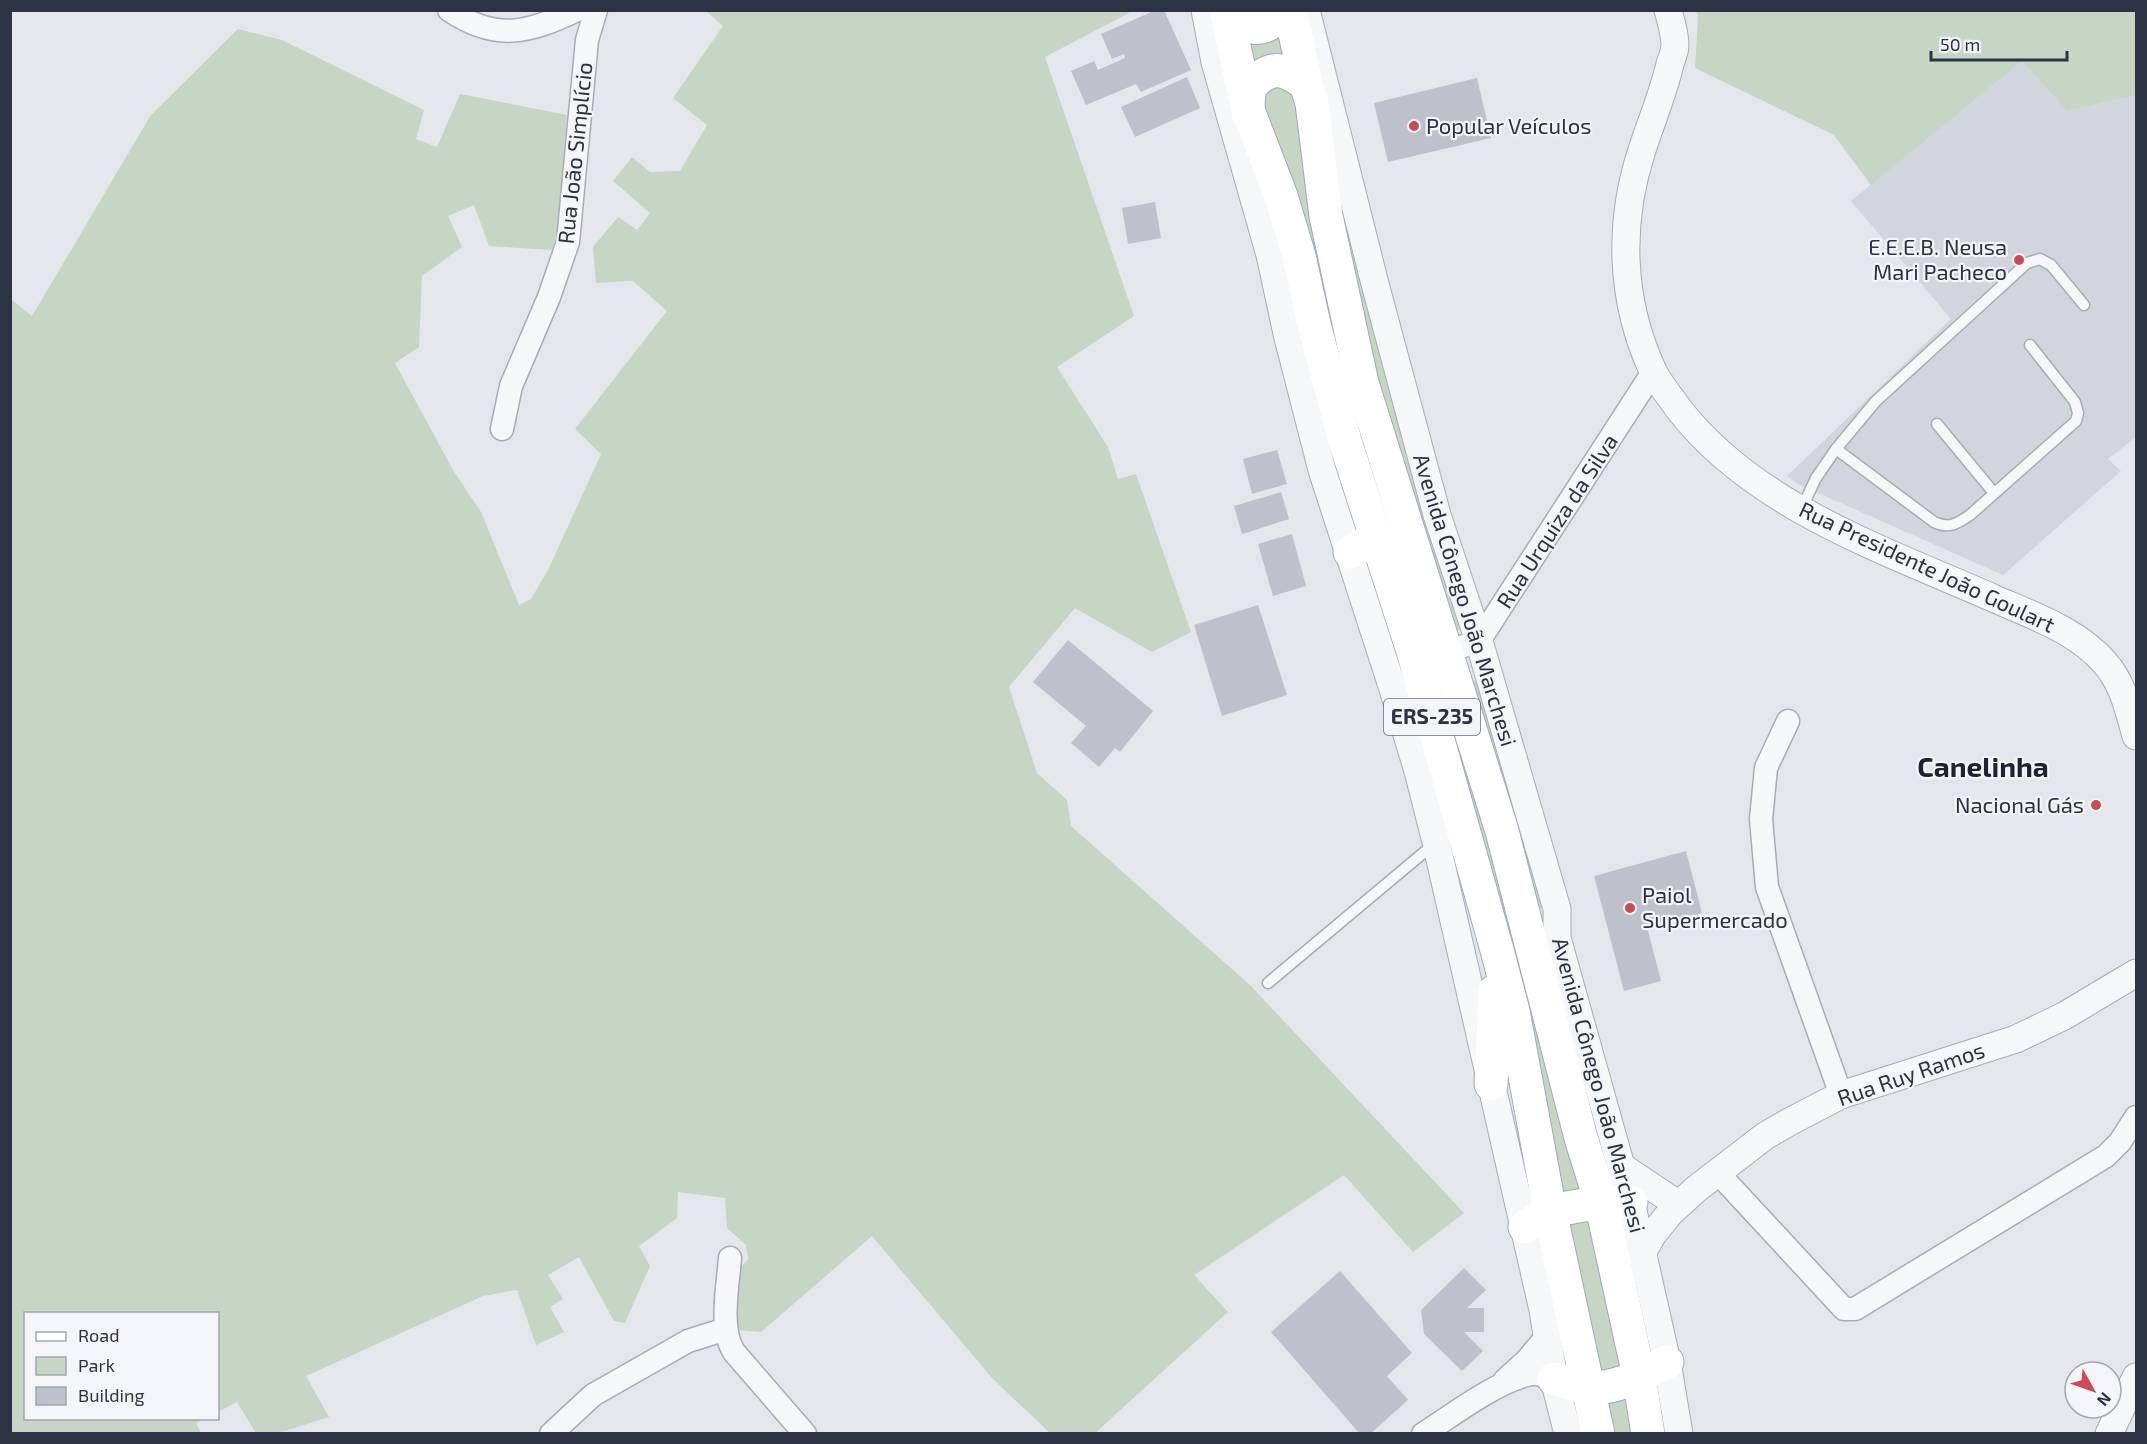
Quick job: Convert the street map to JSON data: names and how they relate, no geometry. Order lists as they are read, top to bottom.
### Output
{
  "streets": {
    "main road": ["Avenida Cônego João Marchesi", "ERS-235"],
    "street": [
      "Rua João Simplício",
      "Rua Urquiza da Silva",
      "Rua Presidente João Goulart",
      "Rua Ruy Ramos"
    ]
  },
  "crossings": [
    ["Rua Urquiza da Silva", "Rua Presidente João Goulart"],
    ["Rua Urquiza da Silva", "Avenida Cônego João Marchesi"],
    ["Avenida Cônego João Marchesi", "Rua Ruy Ramos"]
  ],
  "districts": ["Canelinha"],
  "places": [
    "Popular Veículos",
    "E.E.E.B. Neusa Mari Pacheco",
    "Nacional Gás",
    "Paiol Supermercado"
  ],
  "legend": ["Road", "Park", "Building"],
  "scale_bar": "50 m",
  "north": "bottom right"
}
